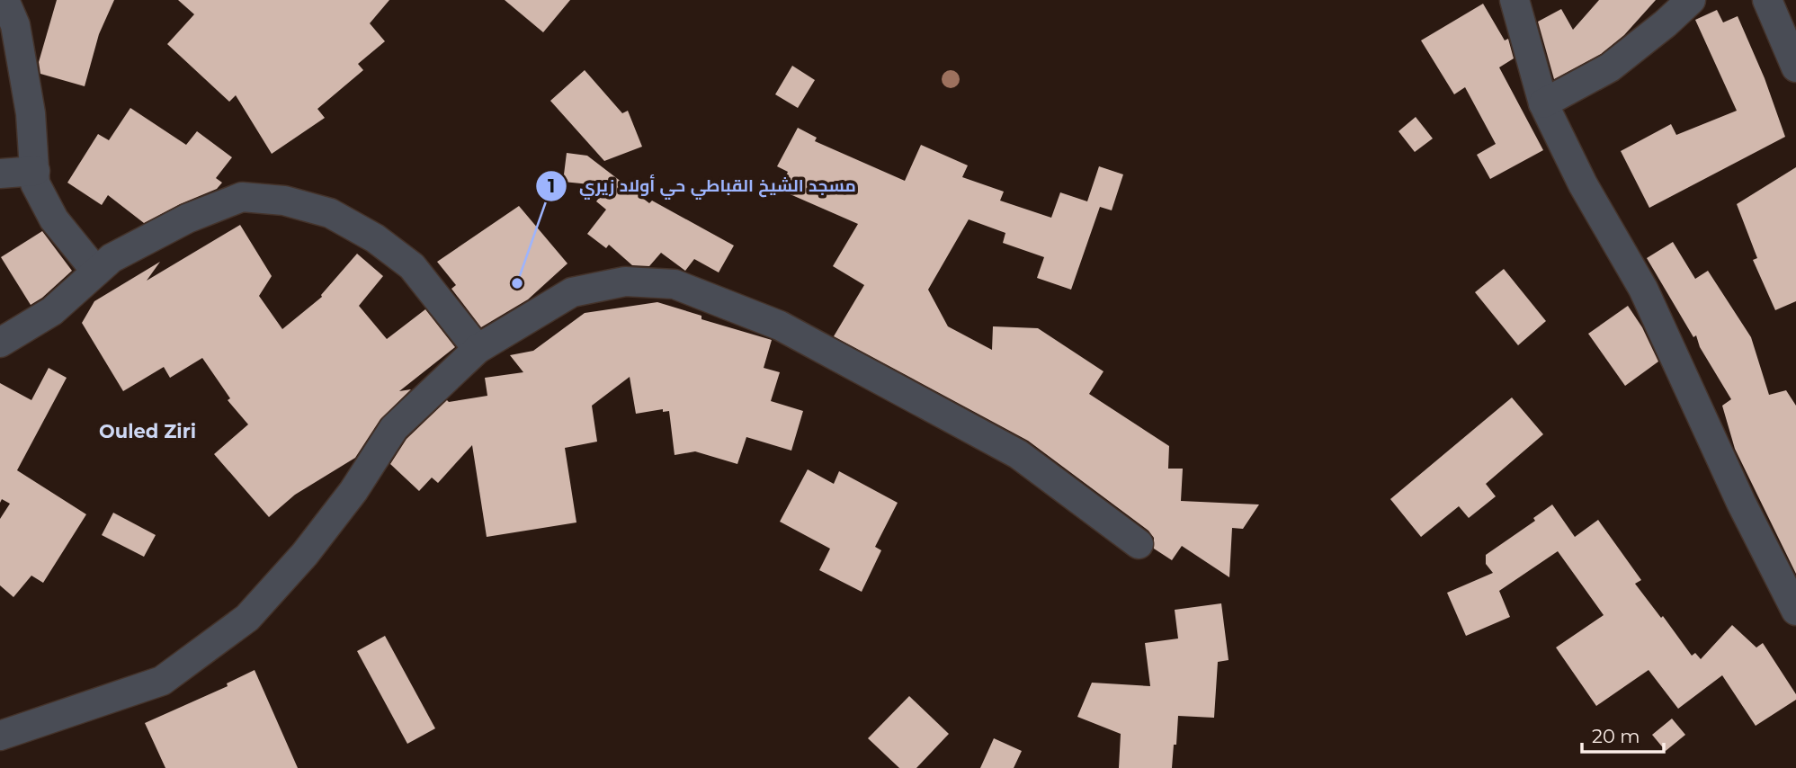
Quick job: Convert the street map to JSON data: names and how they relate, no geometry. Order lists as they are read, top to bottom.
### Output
{
  "districts": ["Ouled Ziri"],
  "places": ["مسجد الشيخ القباطي حي أولاد زيري"],
  "scale_bar": "20 m"
}
